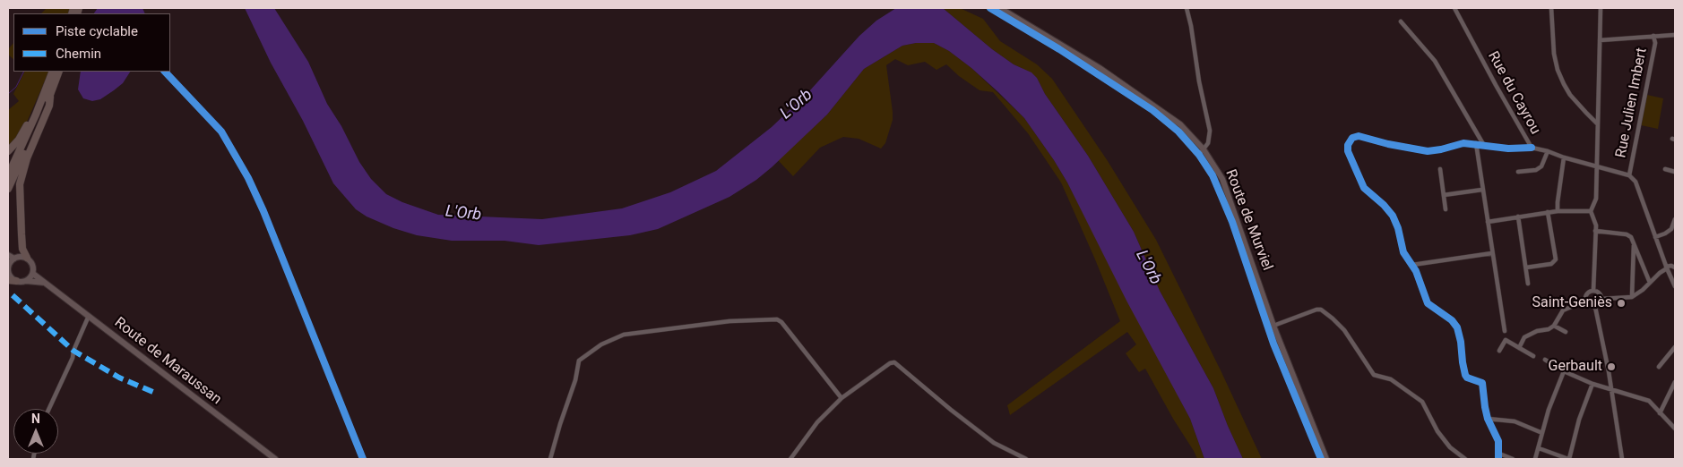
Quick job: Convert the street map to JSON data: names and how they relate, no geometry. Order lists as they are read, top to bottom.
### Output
{
  "streets": {
    "main road": ["Route de Murviel", "Route de Maraussan"],
    "street": ["Rue du Cayrou", "Rue Julien Imbert"]
  },
  "crossings": [
    ["Rue du Cayrou", "Rue Julien Imbert"]
  ],
  "water": ["L'Orb"],
  "places": ["Saint-Geniès", "Gerbault"],
  "legend": ["Piste cyclable", "Chemin"],
  "north": "top"
}
